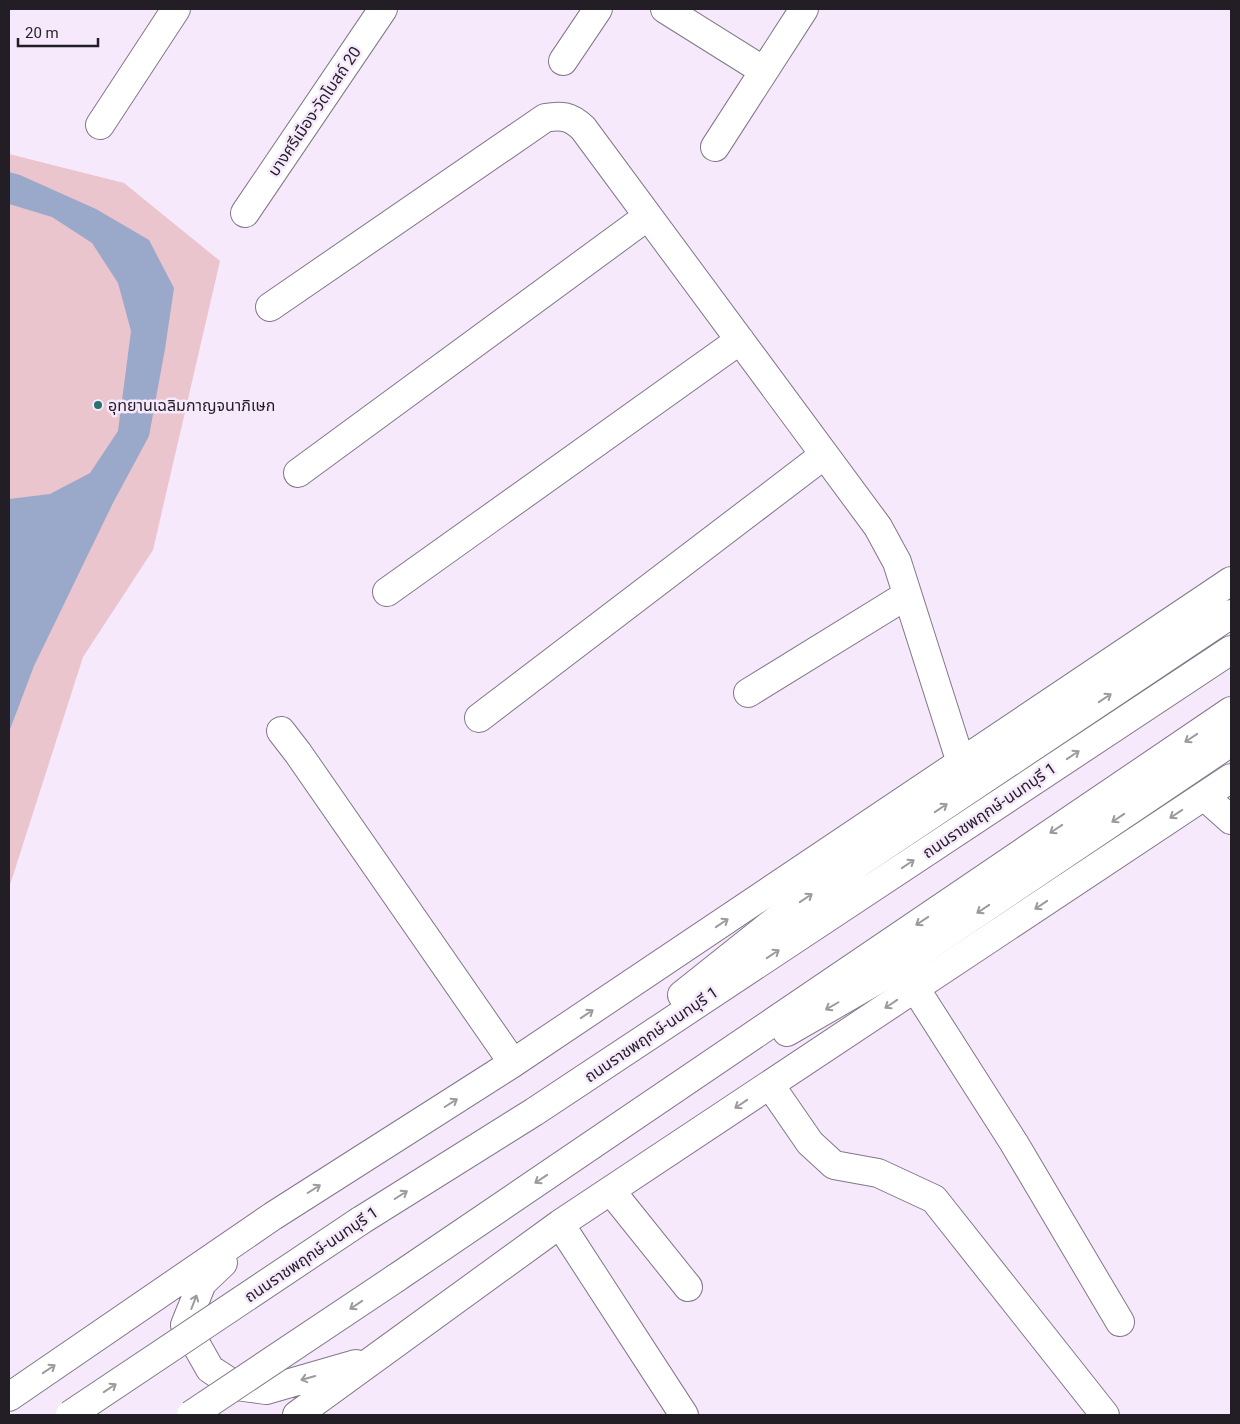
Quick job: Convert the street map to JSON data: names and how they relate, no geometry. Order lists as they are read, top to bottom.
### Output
{
  "streets": {
    "street": ["บางศรีเมือง-วัดโบสถ์ 20", "ถนนราชพฤกษ์-นนทบุรี 1"]
  },
  "places": ["อุทยานเฉลิมกาญจนาภิเษก"],
  "scale_bar": "20 m"
}
